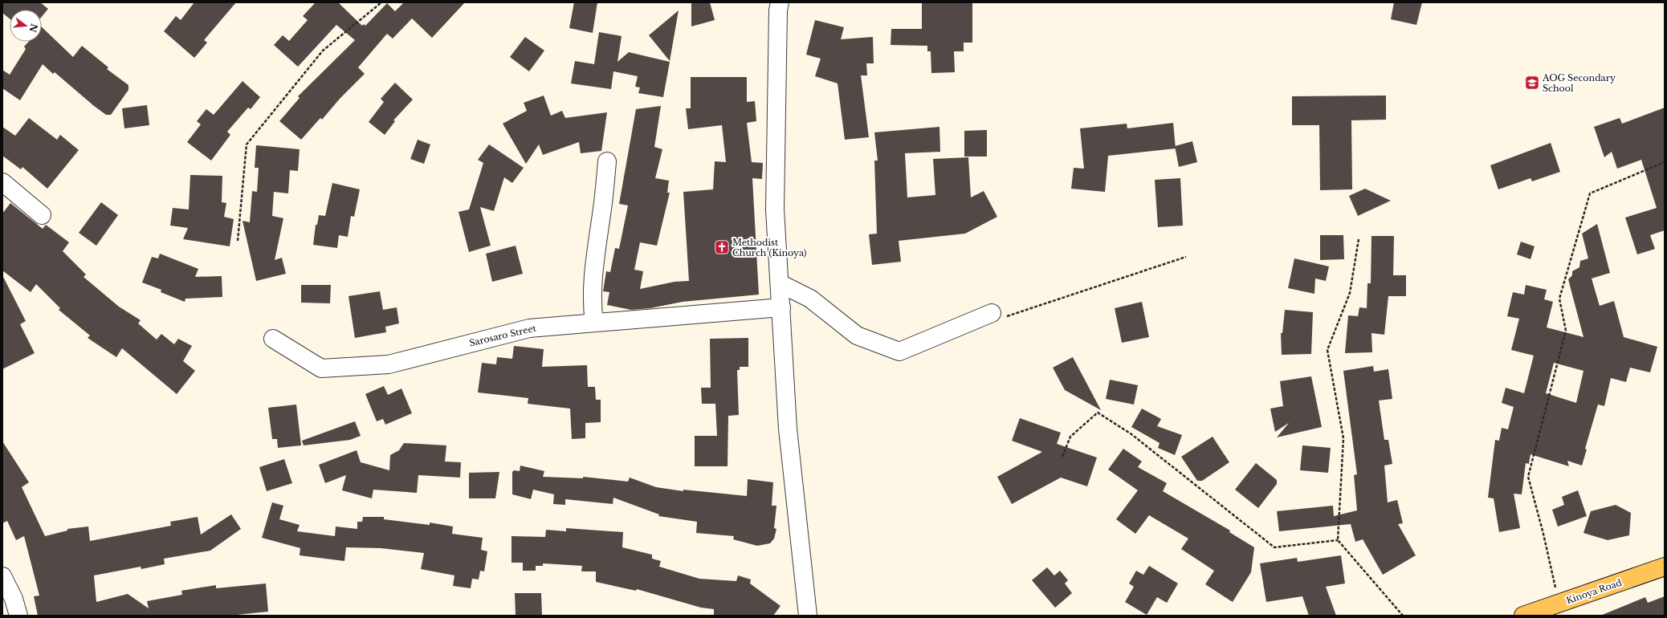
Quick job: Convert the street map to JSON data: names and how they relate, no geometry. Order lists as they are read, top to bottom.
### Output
{
  "streets": {
    "main road": ["Kinoya Road"],
    "street": ["Sarosaro Street"]
  },
  "places": {
    "school or university": ["AOG Secondary School"],
    "church": ["Methodist Church (Kinoya)"]
  },
  "north": "right"
}
